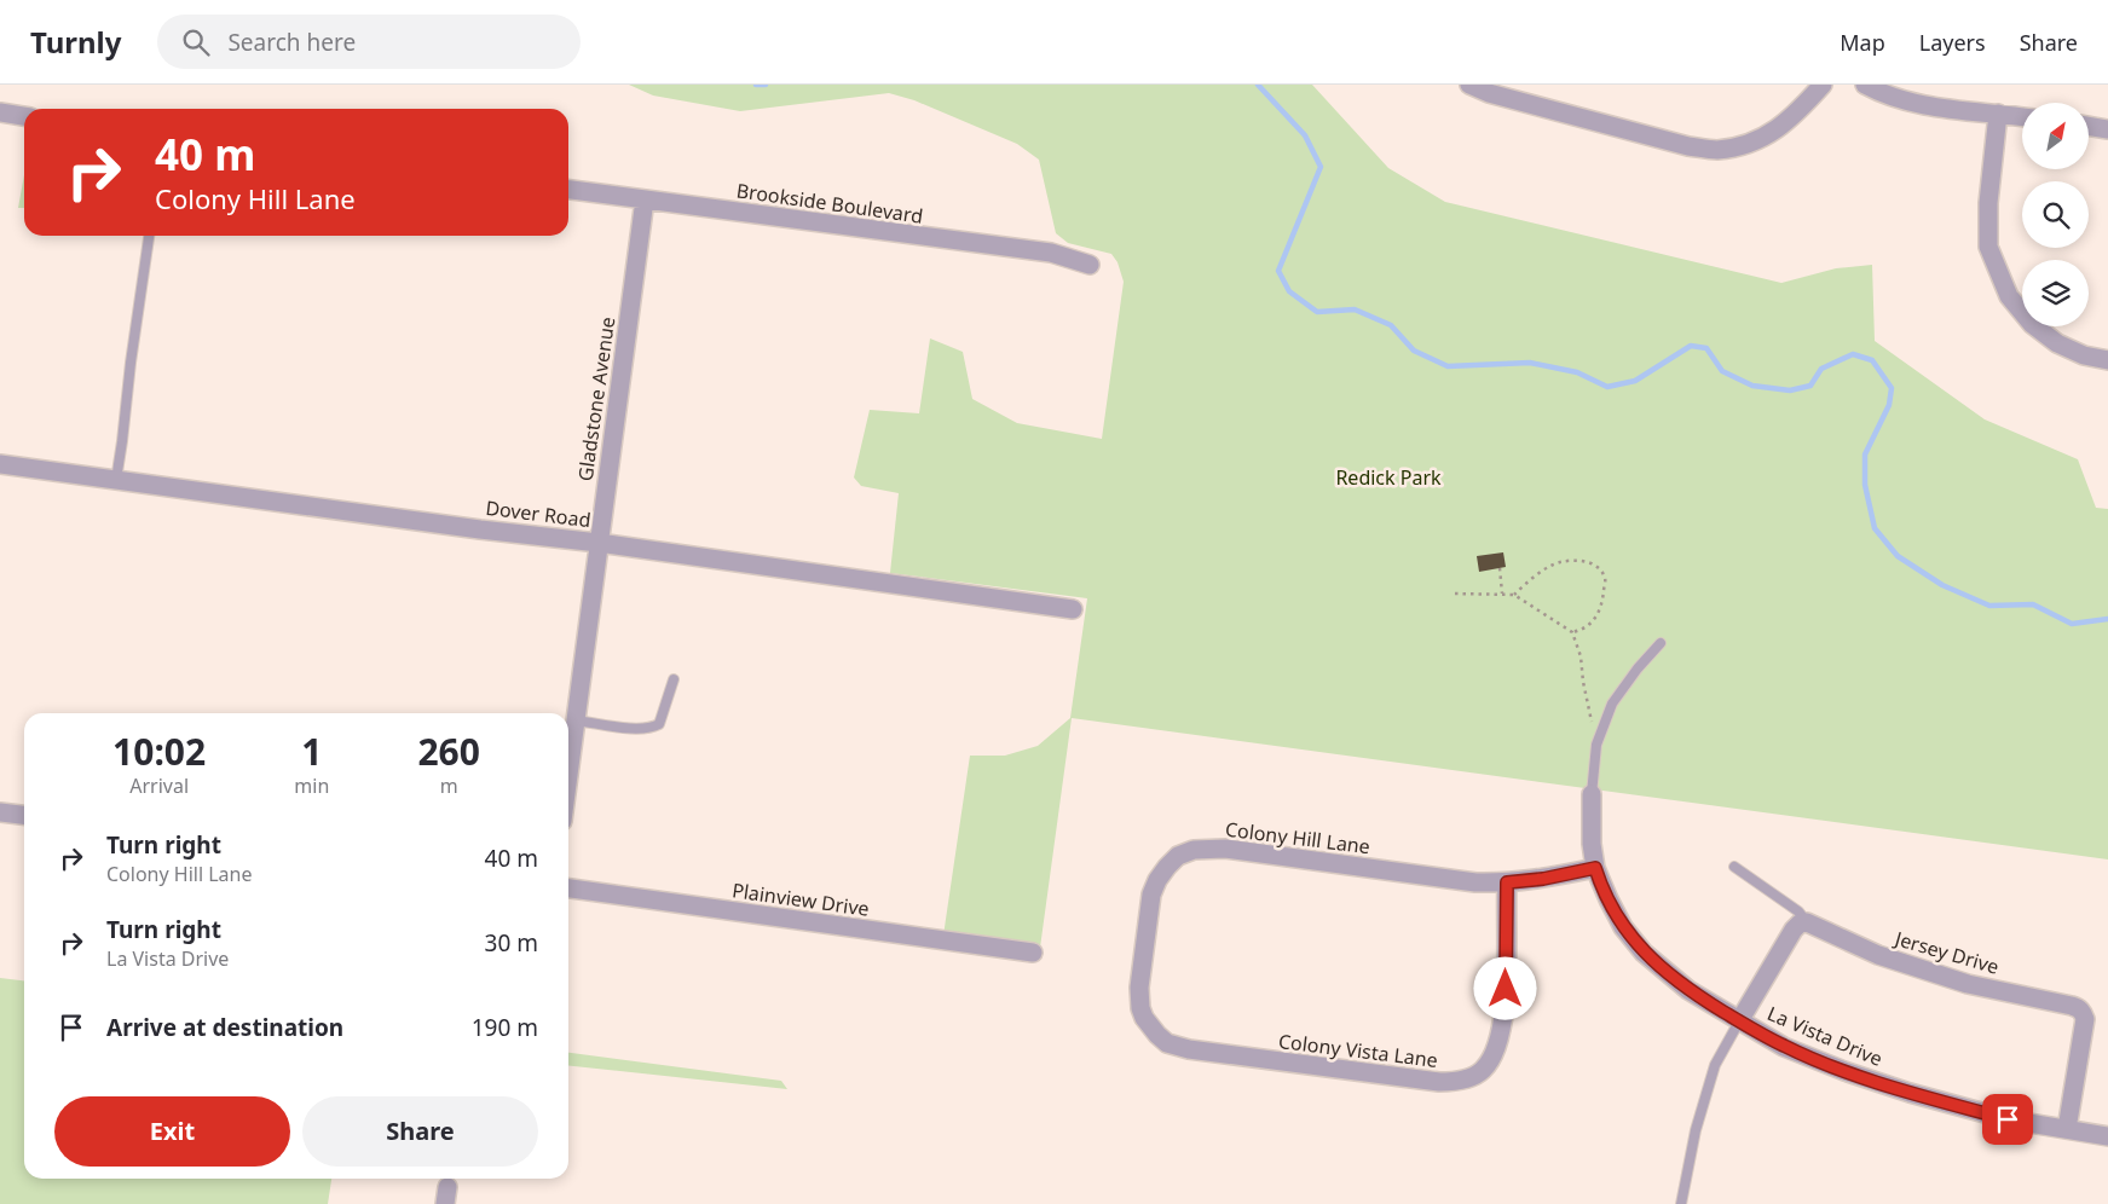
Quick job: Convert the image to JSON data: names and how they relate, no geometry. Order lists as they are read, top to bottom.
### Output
{
  "streets": {
    "street": [
      "Brookside Boulevard",
      "Gladstone Avenue",
      "Dover Road",
      "Colony Hill Lane",
      "Plainview Drive",
      "Jersey Drive",
      "La Vista Drive",
      "Colony Vista Lane"
    ]
  },
  "crossings": [
    ["Brookside Boulevard", "Gladstone Avenue"],
    ["Gladstone Avenue", "Dover Road"],
    ["Colony Hill Lane", "La Vista Drive"],
    ["Colony Hill Lane", "Colony Vista Lane"],
    ["Jersey Drive", "La Vista Drive"]
  ],
  "parks": ["Redick Park"],
  "north": "top right",
  "page": {
    "header": "Turnly",
    "search": "Search here",
    "nav": ["Map", "Layers", "Share"],
    "turn": ["40 m", "Colony Hill Lane"],
    "eta": [
      "10:02",
      "Arrival",
      "1",
      "min",
      "260",
      "m"
    ],
    "list": [
      {
        "name": "Turn right",
        "note": "Colony Hill Lane",
        "value": "40 m"
      },
      {
        "name": "Turn right",
        "note": "La Vista Drive",
        "value": "30 m"
      },
      {
        "name": "Arrive at destination",
        "value": "190 m"
      }
    ],
    "buttons": ["Exit", "Share"]
  }
}
